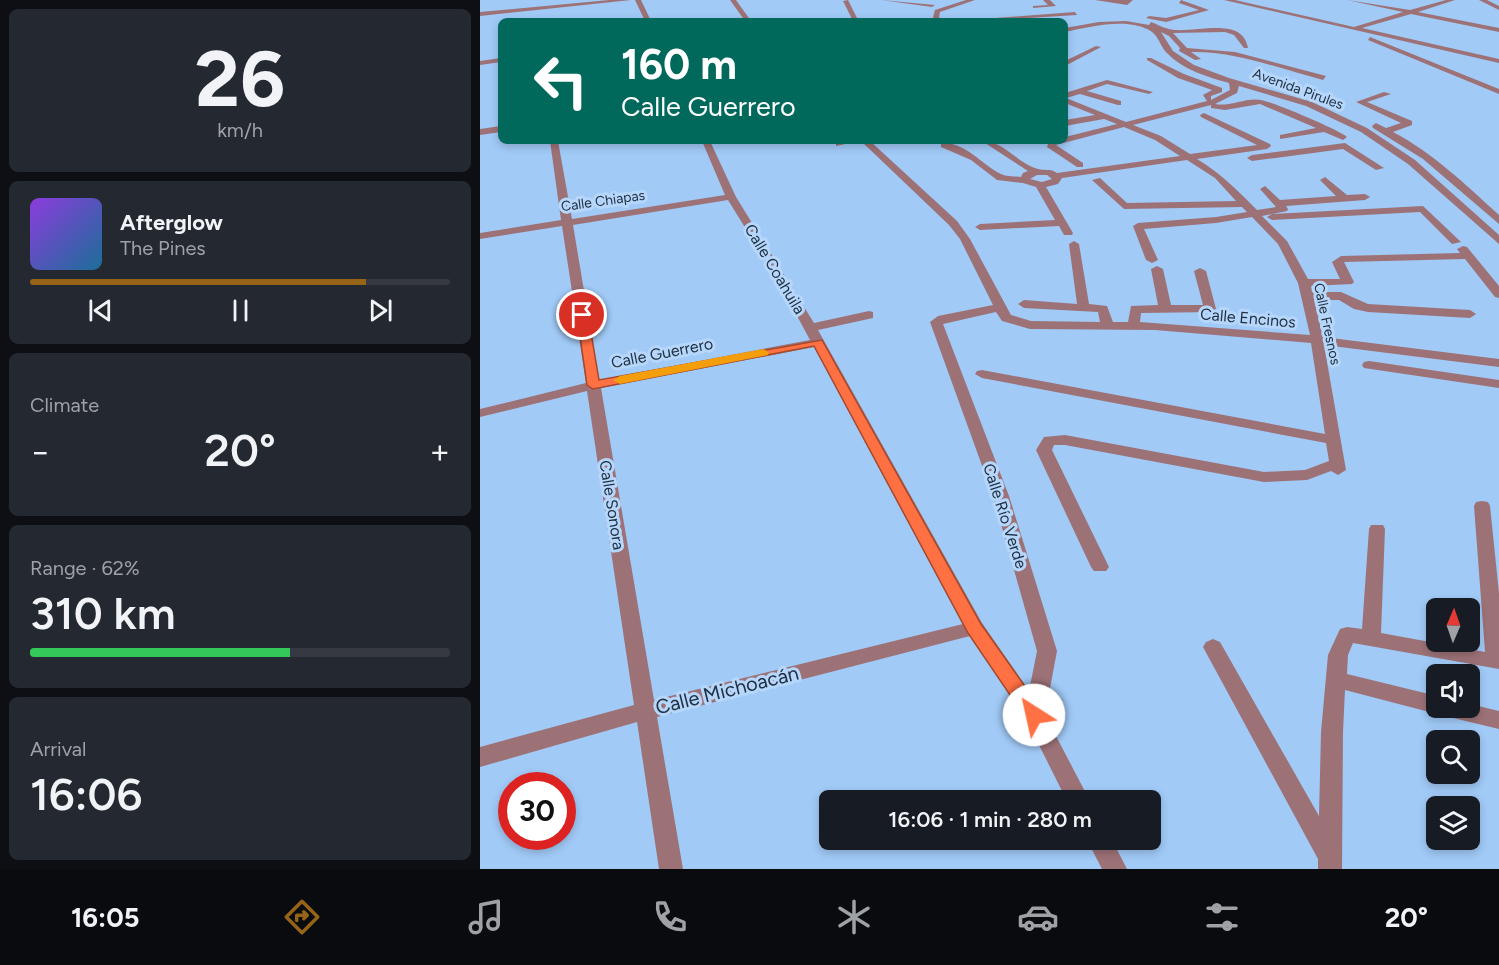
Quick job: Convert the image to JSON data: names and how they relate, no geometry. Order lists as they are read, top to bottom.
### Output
{
  "streets": {
    "street": [
      "Avenida Pirules",
      "Calle Chiapas",
      "Calle Coahuila",
      "Calle Encinos",
      "Calle Fresnos",
      "Calle Guerrero",
      "Calle Sonora",
      "Calle Río Verde",
      "Calle Michoacán"
    ]
  },
  "crossings": [
    ["Calle Chiapas", "Calle Coahuila"],
    ["Calle Chiapas", "Calle Sonora"],
    ["Calle Coahuila", "Calle Guerrero"],
    ["Calle Coahuila", "Calle Río Verde"],
    ["Calle Coahuila", "Calle Michoacán"],
    ["Calle Encinos", "Calle Fresnos"],
    ["Calle Encinos", "Calle Río Verde"],
    ["Calle Guerrero", "Calle Sonora"],
    ["Calle Sonora", "Calle Michoacán"]
  ],
  "north": "top",
  "page": {
    "tile": [
      ["26", "km/h"],
      "Climate",
      ["Range · 62%", "310 km"],
      ["Arrival", "16:06"]
    ],
    "turn": ["160 m", "Calle Guerrero"],
    "song": ["Afterglow", "The Pines"],
    "heat": ["−", "20°", "+"],
    "limit": "30",
    "trip": "16:06 · 1 min · 280 m",
    "tabs": ["16:05", "20°"]
  }
}
